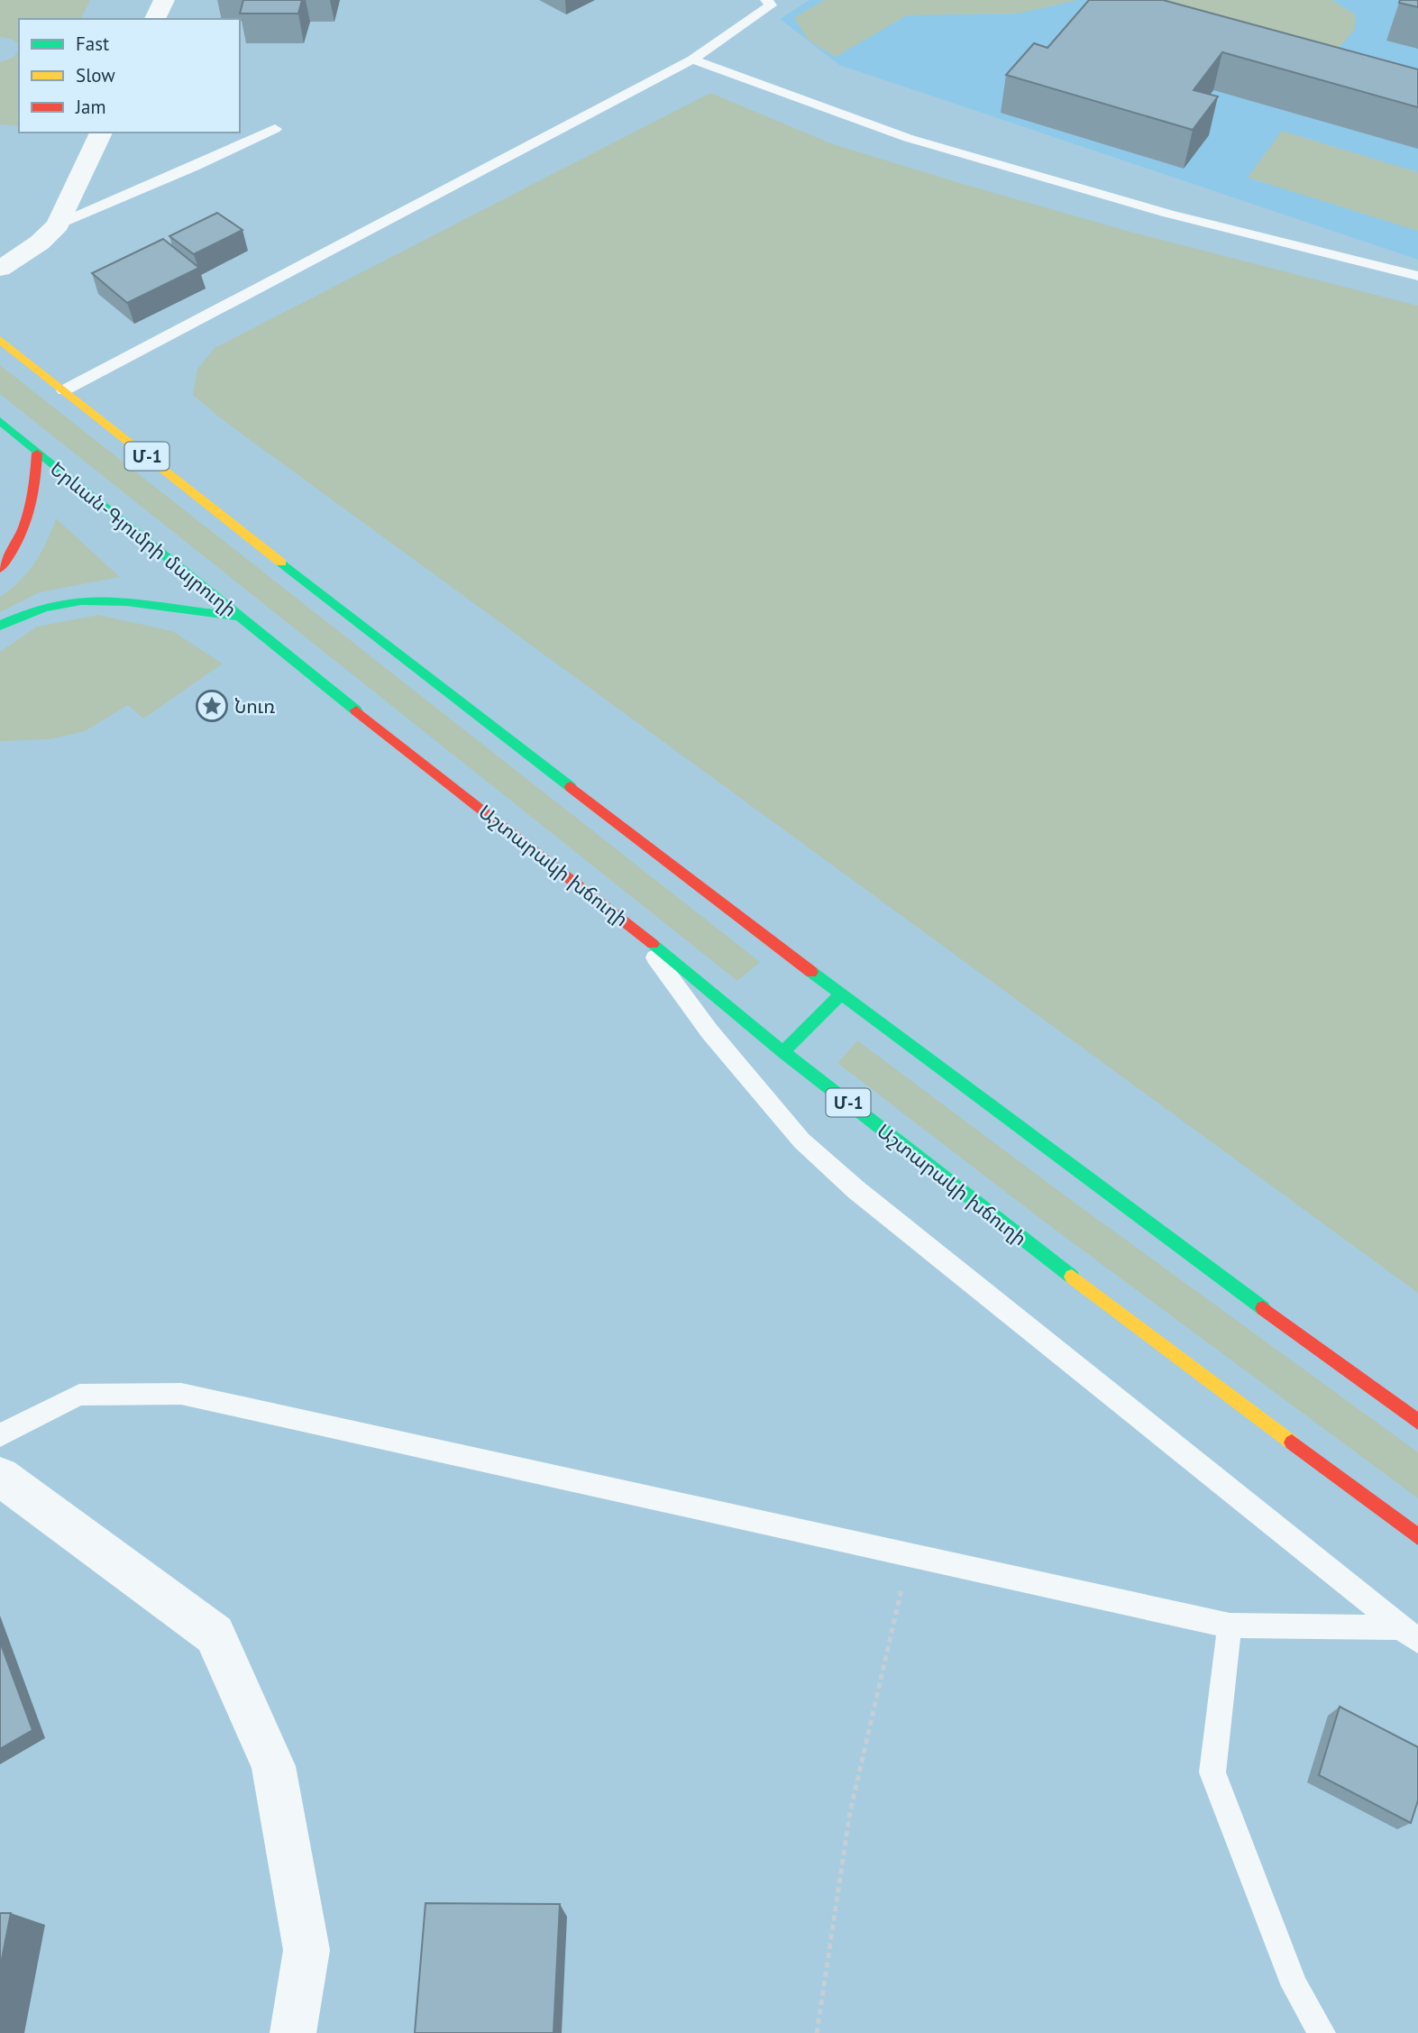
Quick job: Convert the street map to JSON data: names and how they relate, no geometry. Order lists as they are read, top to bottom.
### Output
{
  "streets": {
    "main road": ["Մ-1", "Երևան-Գյումրի մայրուղի", "Աշտարակի խճուղի"]
  },
  "crossings": [
    ["Երևան-Գյումրի մայրուղի", "Աշտարակի խճուղի"]
  ],
  "places": {
    "place": ["Նուռ"]
  },
  "legend": ["Fast", "Slow", "Jam"]
}
